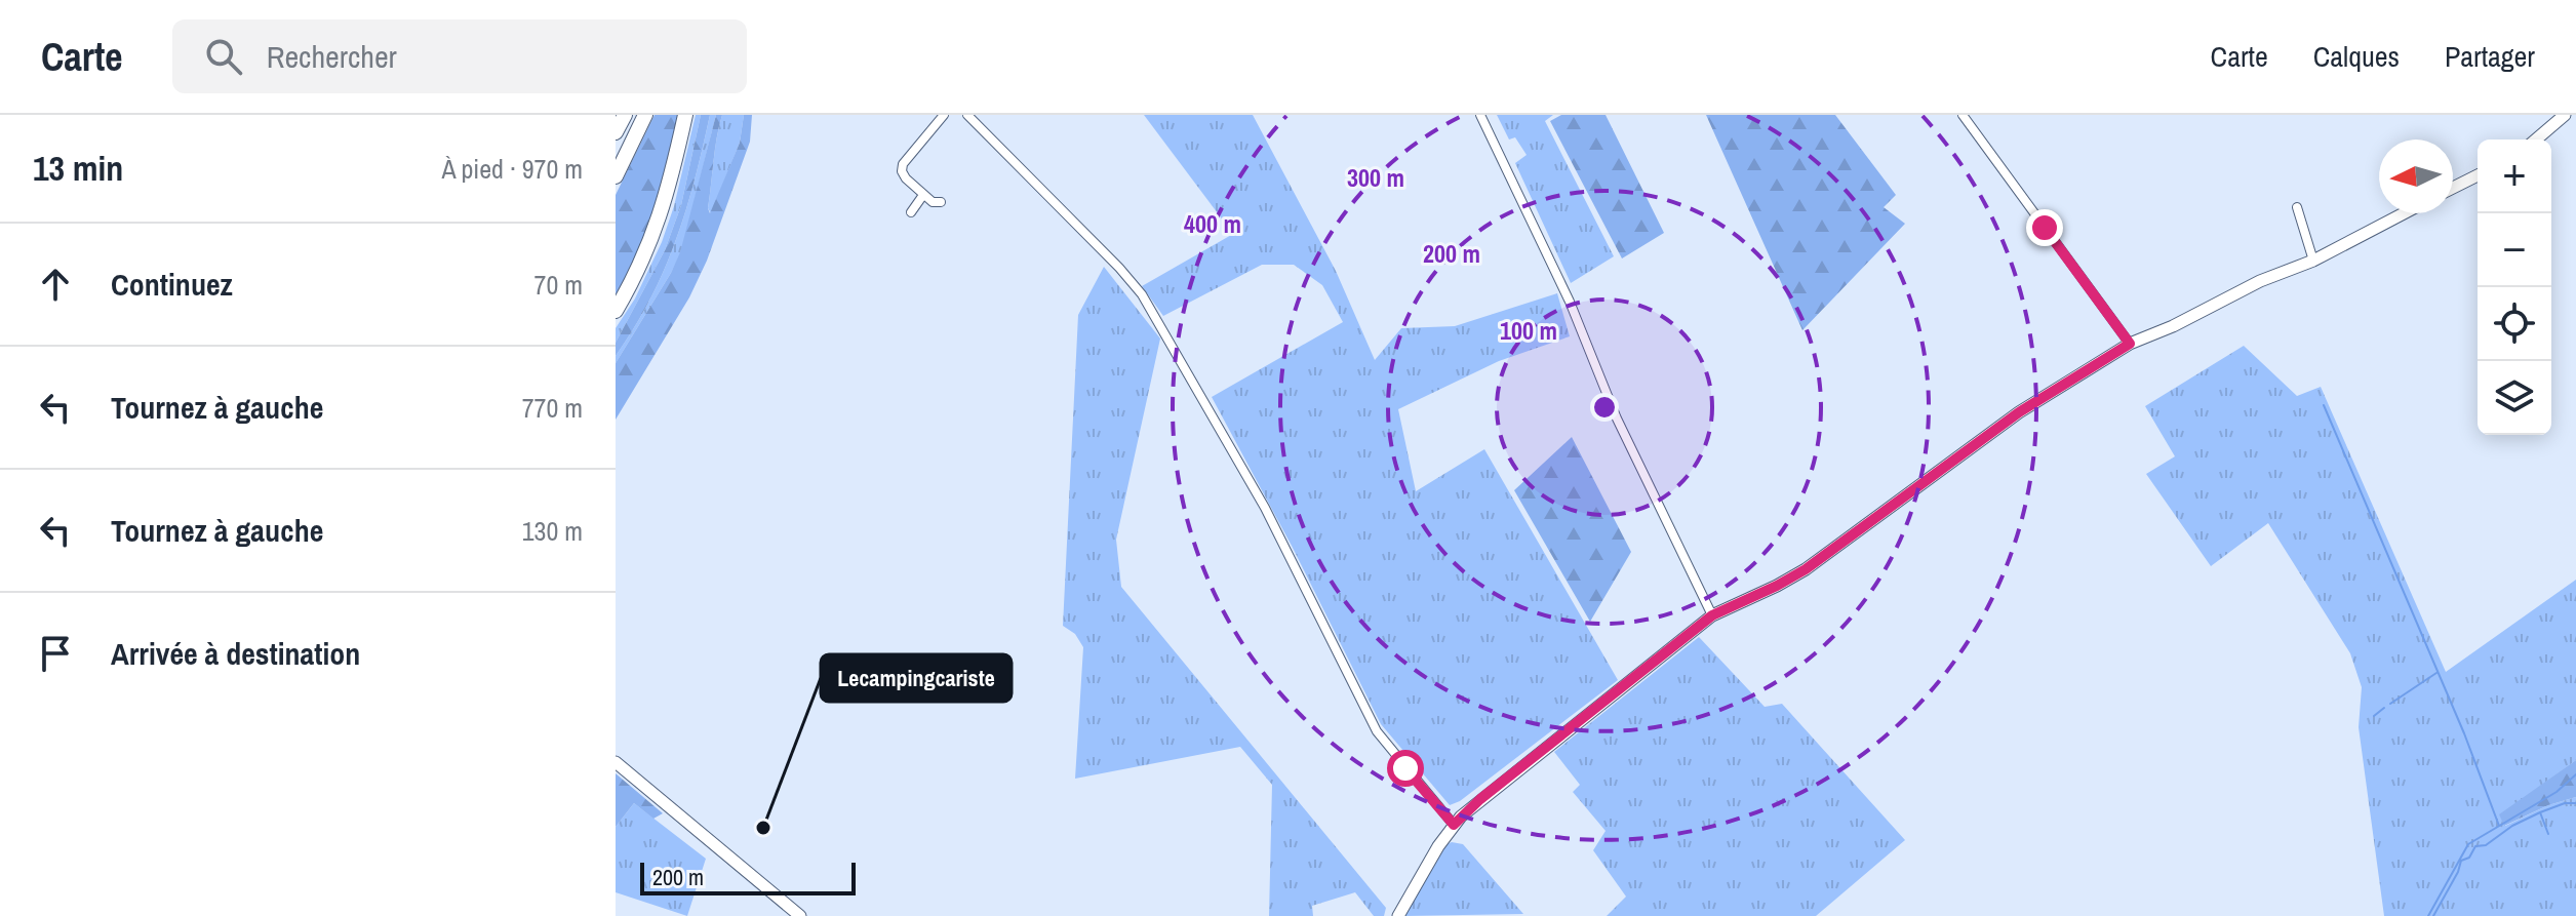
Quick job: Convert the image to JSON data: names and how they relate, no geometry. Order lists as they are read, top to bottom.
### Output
{
  "places": ["Lecampingcariste"],
  "scale_bar": "200 m",
  "north": "left",
  "page": {
    "header": "Carte",
    "search": "Rechercher",
    "nav": ["Carte", "Calques", "Partager"],
    "heading": ["13 min", "À pied · 970 m"],
    "map_buttons": ["+", "−"],
    "list": [
      ["Continuez", "70 m"],
      ["Tournez à gauche", "770 m"],
      ["Tournez à gauche", "130 m"],
      "Arrivée à destination"
    ],
    "scale": "200 m"
  },
  "rings": [
    "300 m",
    "400 m",
    "200 m",
    "100 m"
  ]
}
